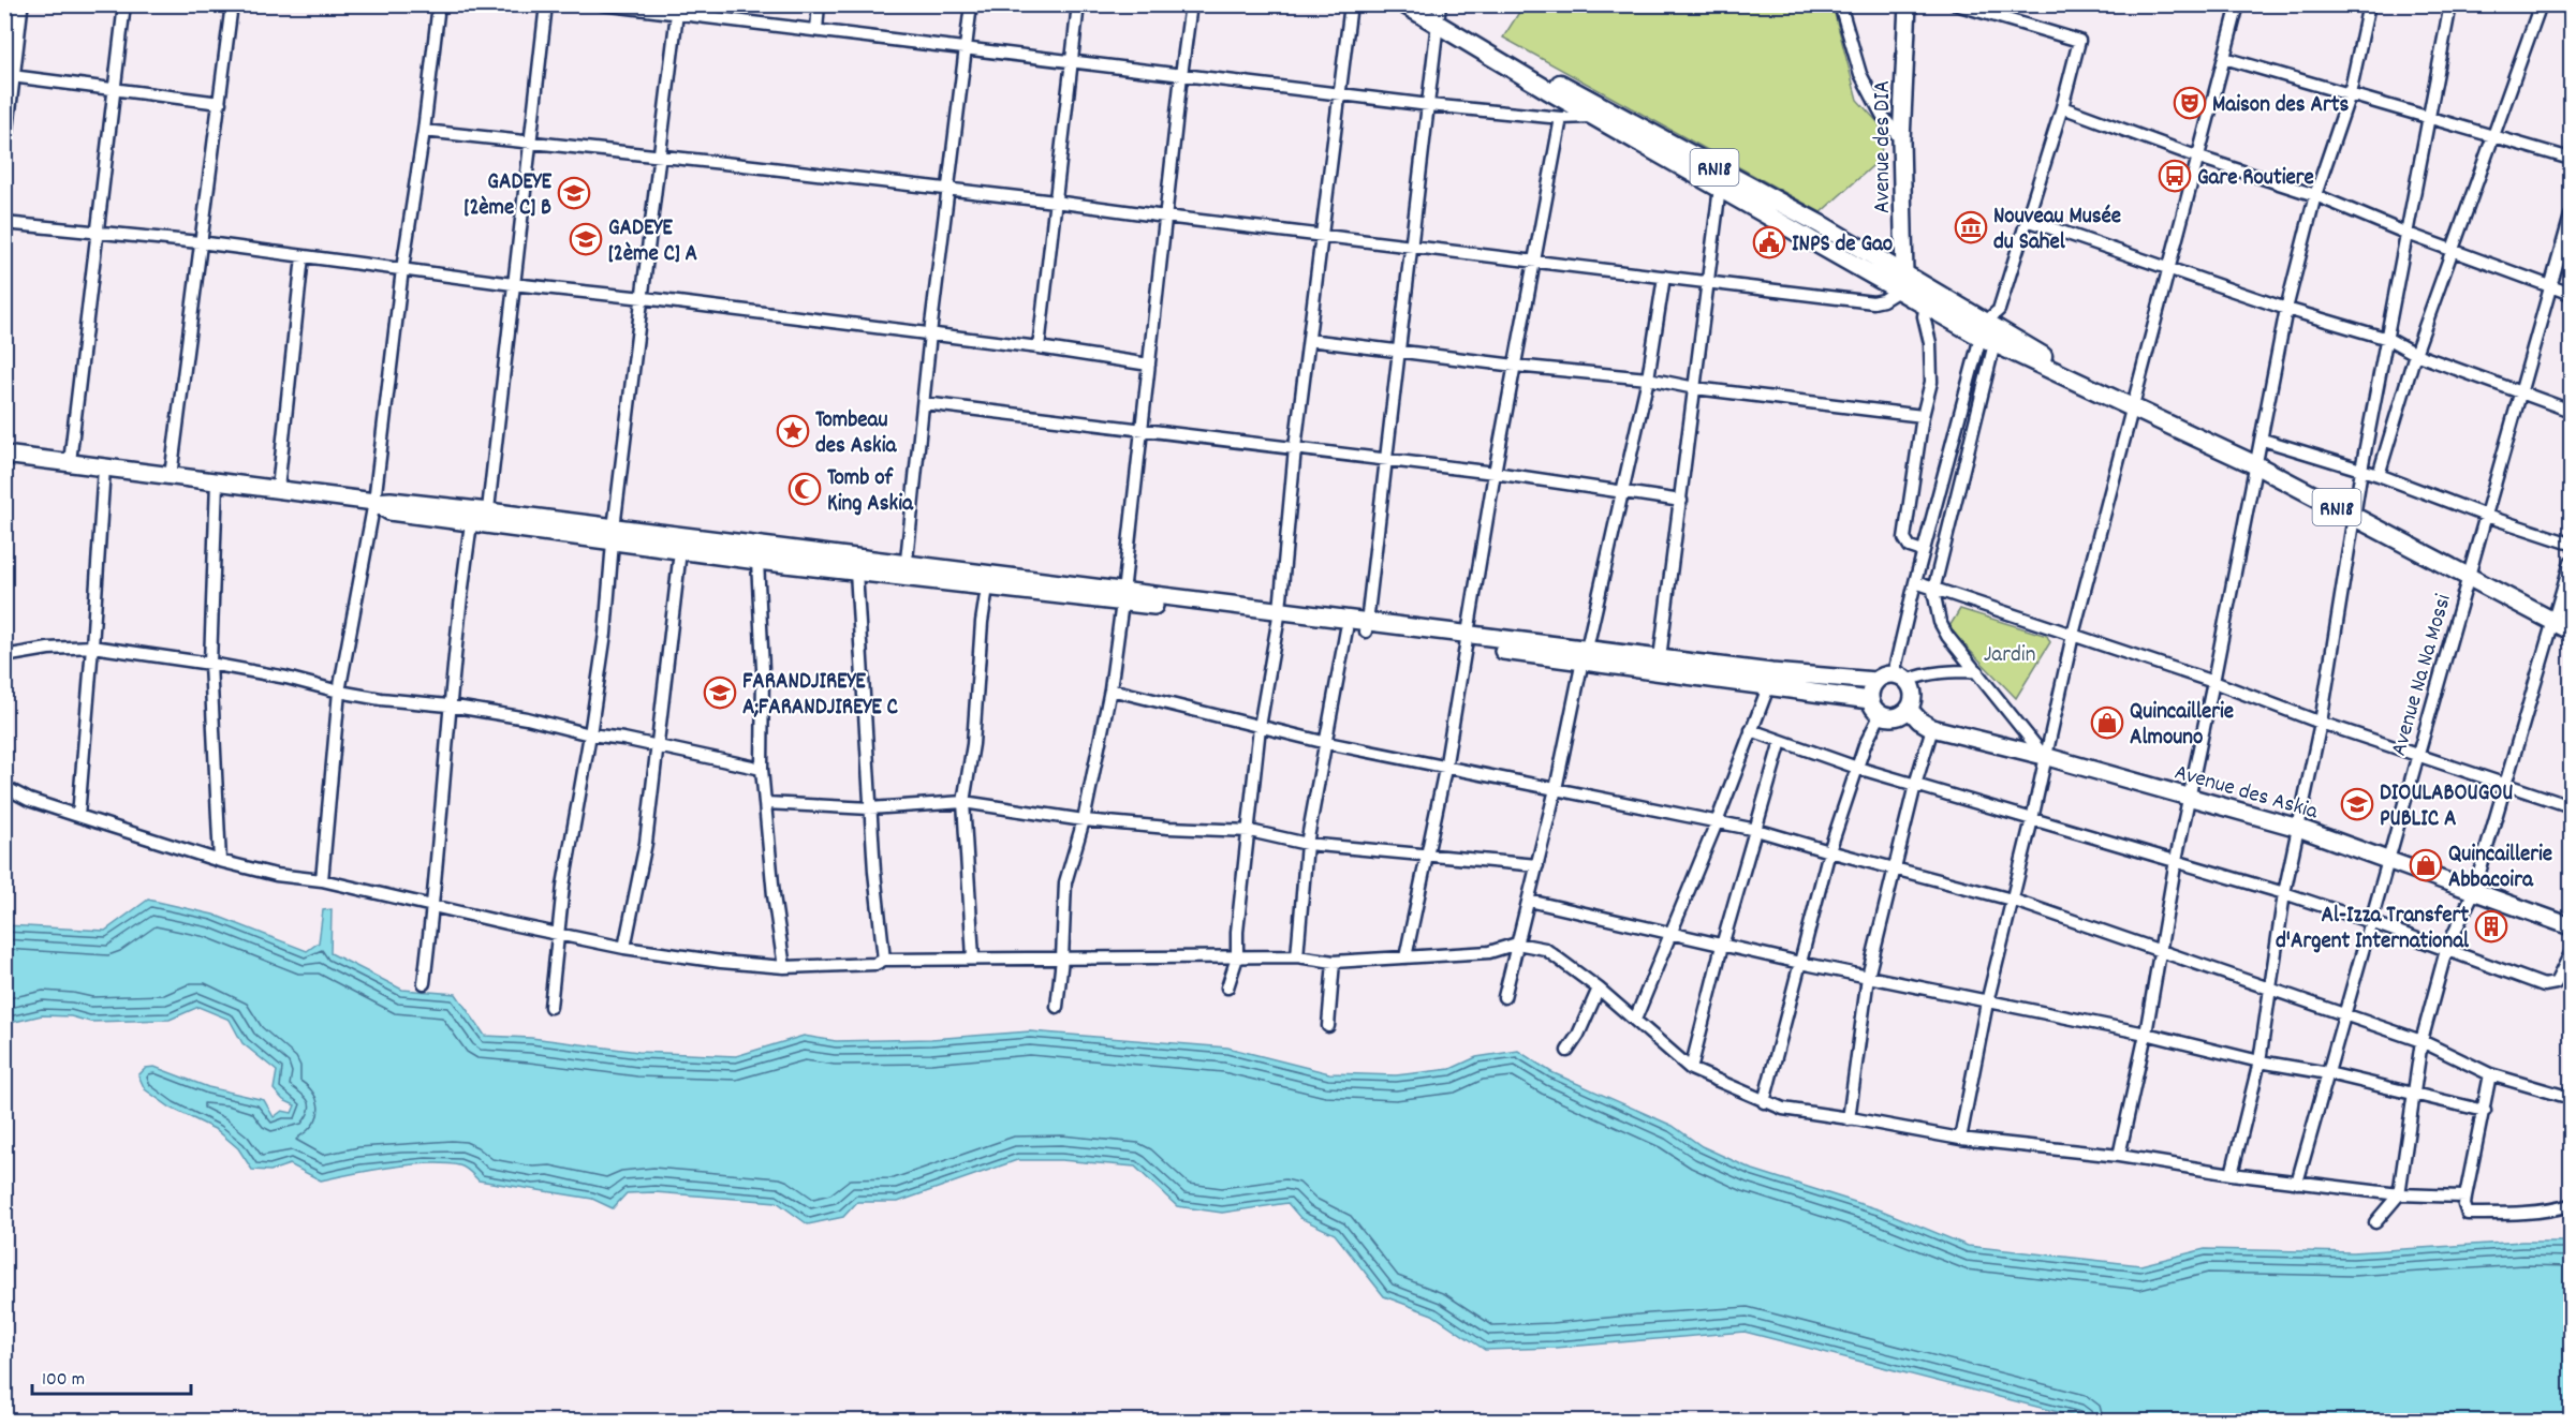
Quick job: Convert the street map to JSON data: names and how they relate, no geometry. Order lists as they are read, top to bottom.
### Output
{
  "streets": {
    "main road": ["RN18"],
    "street": ["Avenue des DIA", "Avenue Na Na Mossi", "Avenue des Askia"]
  },
  "crossings": [
    ["Avenue des DIA", "RN18"],
    ["RN18", "Avenue Na Na Mossi"],
    ["Avenue Na Na Mossi", "Avenue des Askia"]
  ],
  "parks": ["Jardin"],
  "places": {
    "theatre": ["Maison des Arts"],
    "bus stop": ["Gare Routiere"],
    "school or university": [
      "GADEYE [2ème C] B",
      "GADEYE [2ème C] A",
      "FARANDJIREYE A;FARANDJIREYE C",
      "DIOULABOUGOU PUBLIC A"
    ],
    "museum": ["Nouveau Musée du Sahel"],
    "public building": ["INPS de Gao"],
    "place": ["Tombeau des Askia"],
    "mosque": ["Tomb of King Askia"],
    "shop": ["Quincaillerie Almouno", "Quincaillerie Abbacoira"],
    "building": ["Al-Izza Transfert d'Argent International"]
  },
  "scale_bar": "100 m"
}
